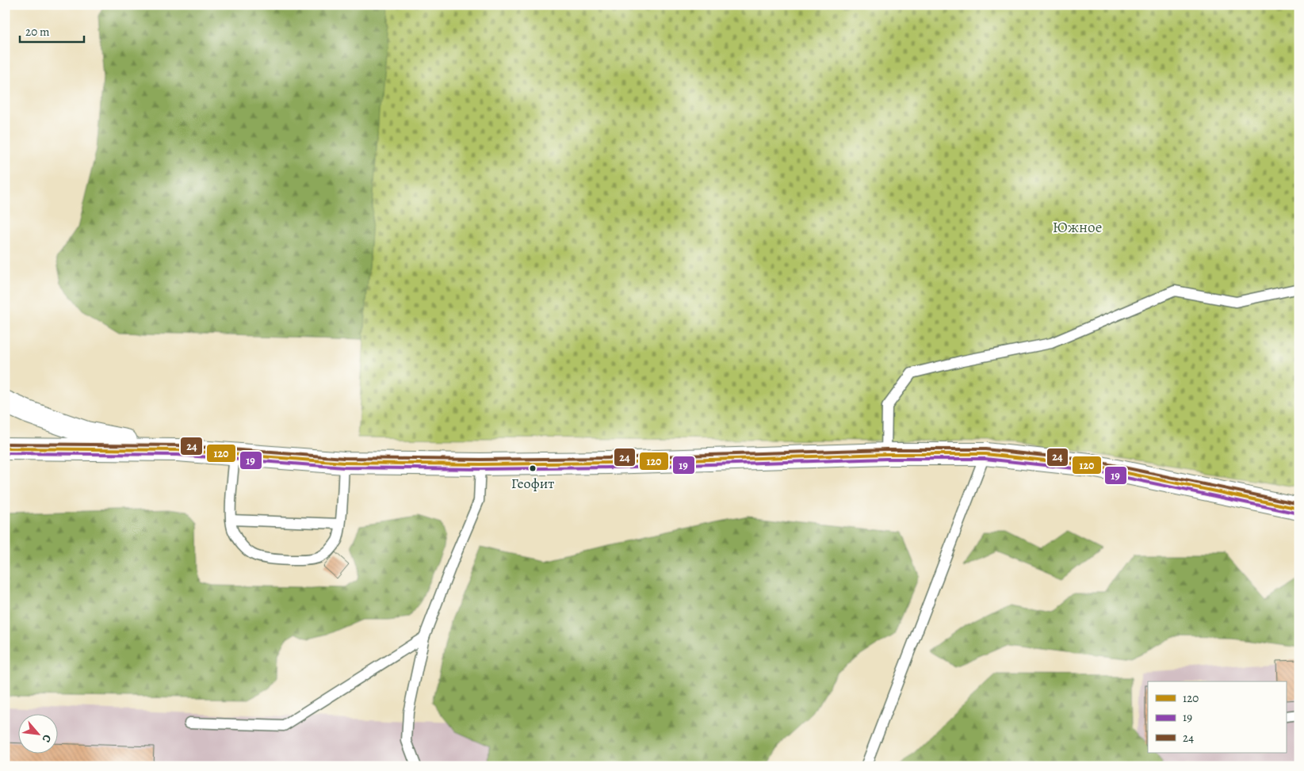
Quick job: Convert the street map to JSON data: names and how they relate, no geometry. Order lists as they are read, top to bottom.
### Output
{
  "parks": ["Южное"],
  "places": ["Геофит"],
  "lines": ["transit line 24", "transit line 120", "transit line 19"],
  "legend": ["120", "19", "24"],
  "scale_bar": "20 m",
  "north": "bottom right"
}
